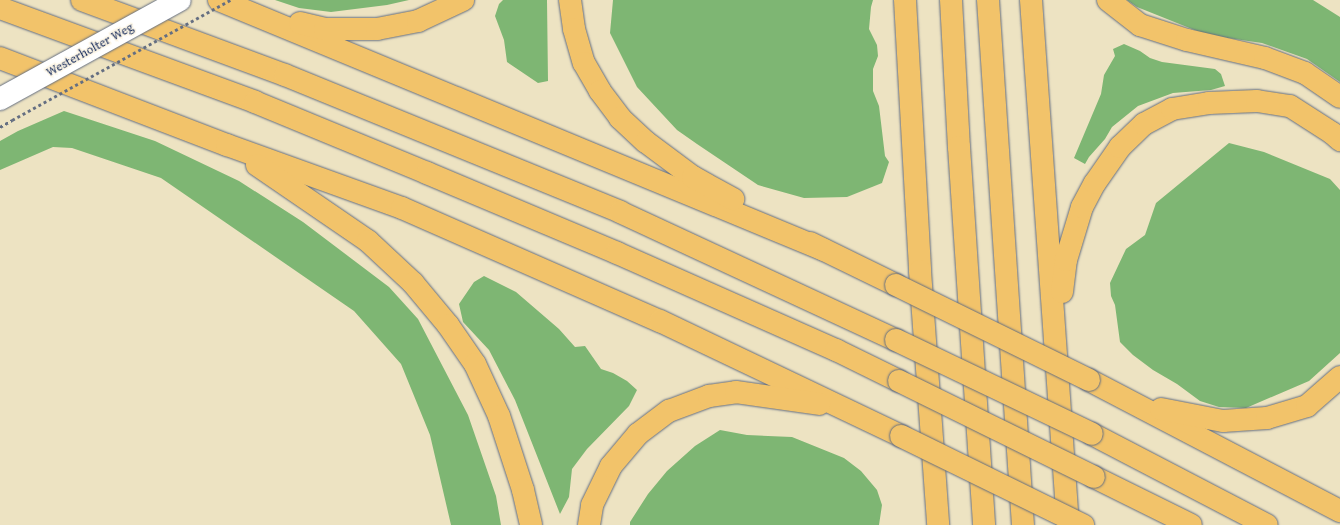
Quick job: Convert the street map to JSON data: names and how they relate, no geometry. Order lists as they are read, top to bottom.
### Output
{
  "streets": {
    "street": ["Westerholter Weg"]
  }
}
